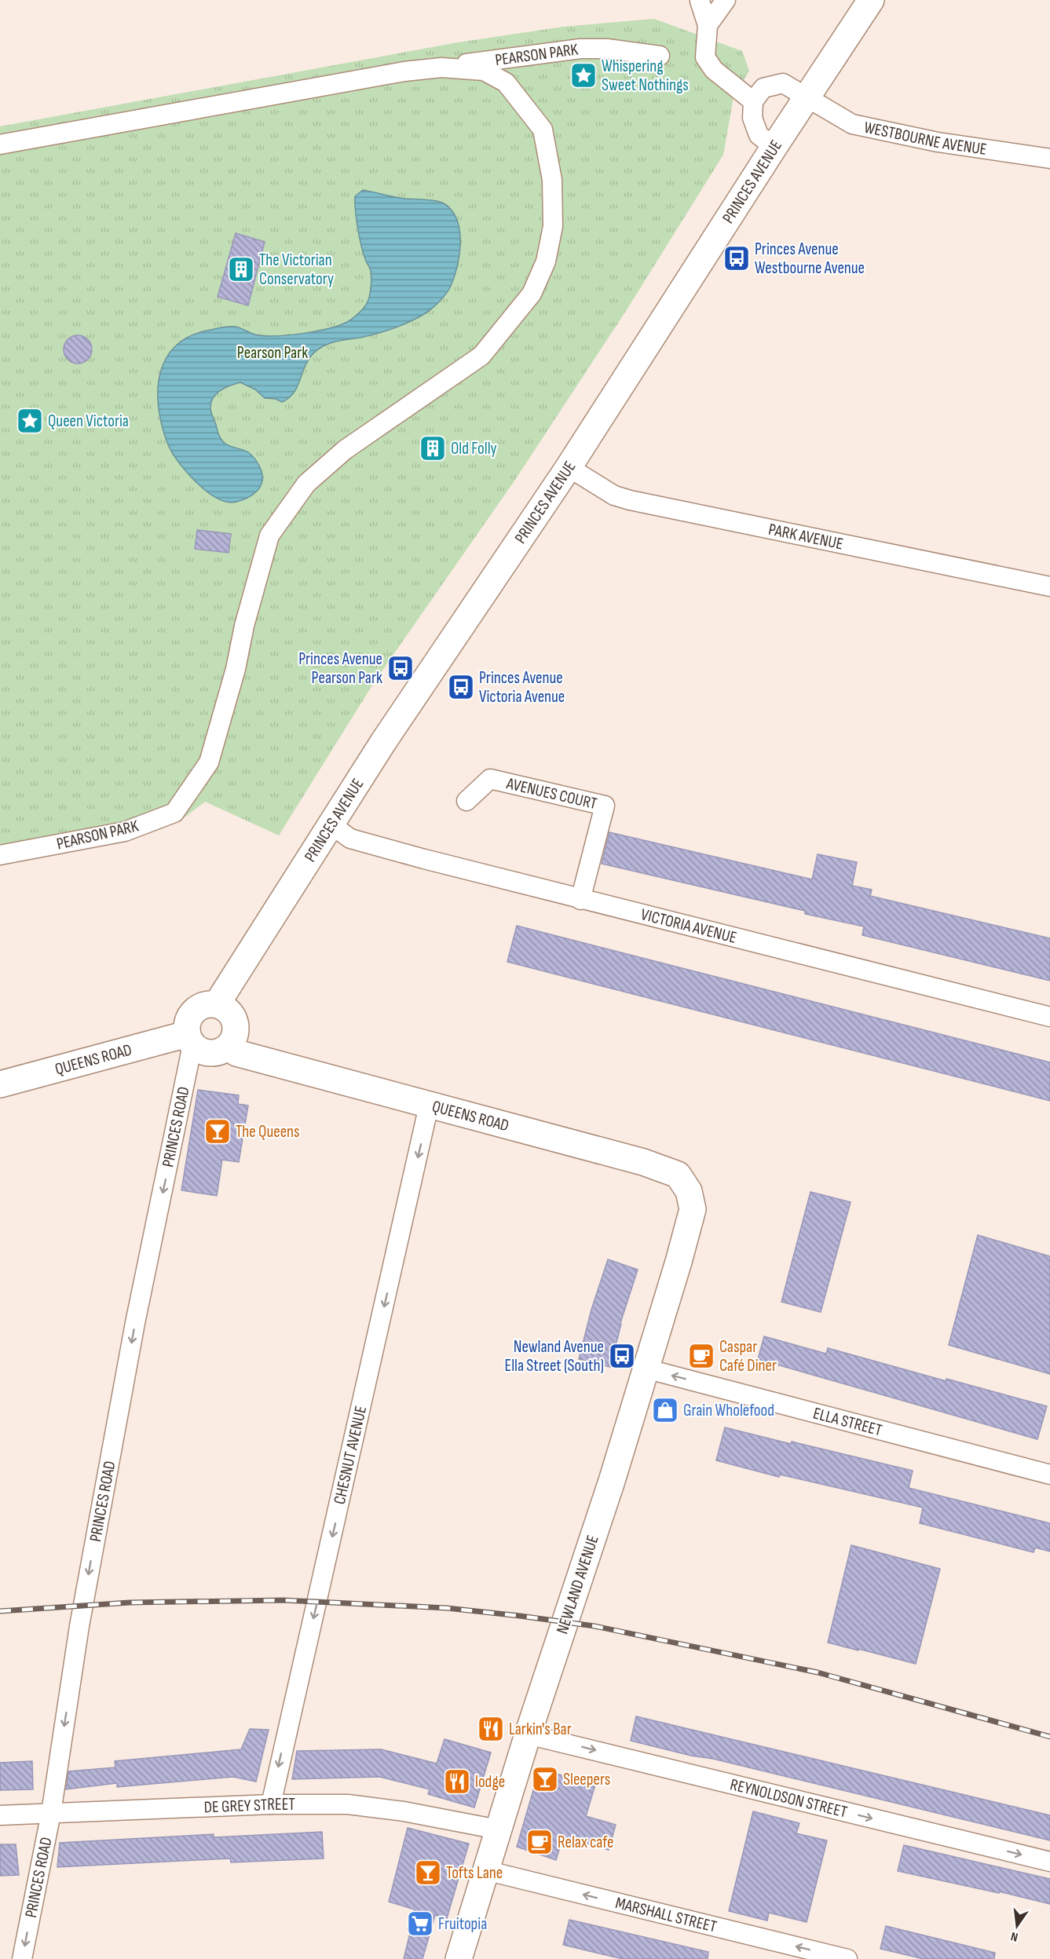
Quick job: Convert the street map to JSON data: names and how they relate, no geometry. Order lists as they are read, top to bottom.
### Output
{
  "streets": {
    "street": [
      "PEARSON PARK",
      "WESTBOURNE AVENUE",
      "PRINCES AVENUE",
      "PARK AVENUE",
      "AVENUES COURT",
      "VICTORIA AVENUE",
      "QUEENS ROAD",
      "PRINCES ROAD",
      "ELLA STREET",
      "CHESNUT AVENUE",
      "NEWLAND AVENUE",
      "REYNOLDSON STREET",
      "DE GREY STREET",
      "MARSHALL STREET"
    ]
  },
  "crossings": [
    ["WESTBOURNE AVENUE", "PRINCES AVENUE"],
    ["PRINCES AVENUE", "PARK AVENUE"],
    ["PRINCES AVENUE", "VICTORIA AVENUE"],
    ["PRINCES AVENUE", "QUEENS ROAD"],
    ["PRINCES AVENUE", "PRINCES ROAD"],
    ["AVENUES COURT", "VICTORIA AVENUE"],
    ["QUEENS ROAD", "PRINCES ROAD"],
    ["QUEENS ROAD", "CHESNUT AVENUE"],
    ["QUEENS ROAD", "NEWLAND AVENUE"],
    ["PRINCES ROAD", "DE GREY STREET"],
    ["ELLA STREET", "NEWLAND AVENUE"],
    ["CHESNUT AVENUE", "DE GREY STREET"],
    ["NEWLAND AVENUE", "REYNOLDSON STREET"],
    ["NEWLAND AVENUE", "DE GREY STREET"],
    ["NEWLAND AVENUE", "MARSHALL STREET"]
  ],
  "one_way": [
    "PRINCES ROAD",
    "ELLA STREET",
    "CHESNUT AVENUE",
    "REYNOLDSON STREET",
    "MARSHALL STREET"
  ],
  "parks": ["Pearson Park"],
  "places": {
    "place": ["Whispering Sweet Nothings", "Queen Victoria"],
    "bus stop": [
      "Princes Avenue Westbourne Avenue",
      "Princes Avenue Pearson Park",
      "Princes Avenue Victoria Avenue",
      "Newland Avenue Ella Street (South)"
    ],
    "building": ["The Victorian Conservatory", "Old Folly"],
    "bar": ["The Queens", "Sleepers", "Tofts Lane"],
    "cafe": ["Caspar Café Diner", "Relax cafe"],
    "shop": ["Grain Wholefood"],
    "restaurant": ["Larkin's Bar", "lodge"],
    "supermarket": ["Fruitopia"]
  },
  "north": "bottom"
}
